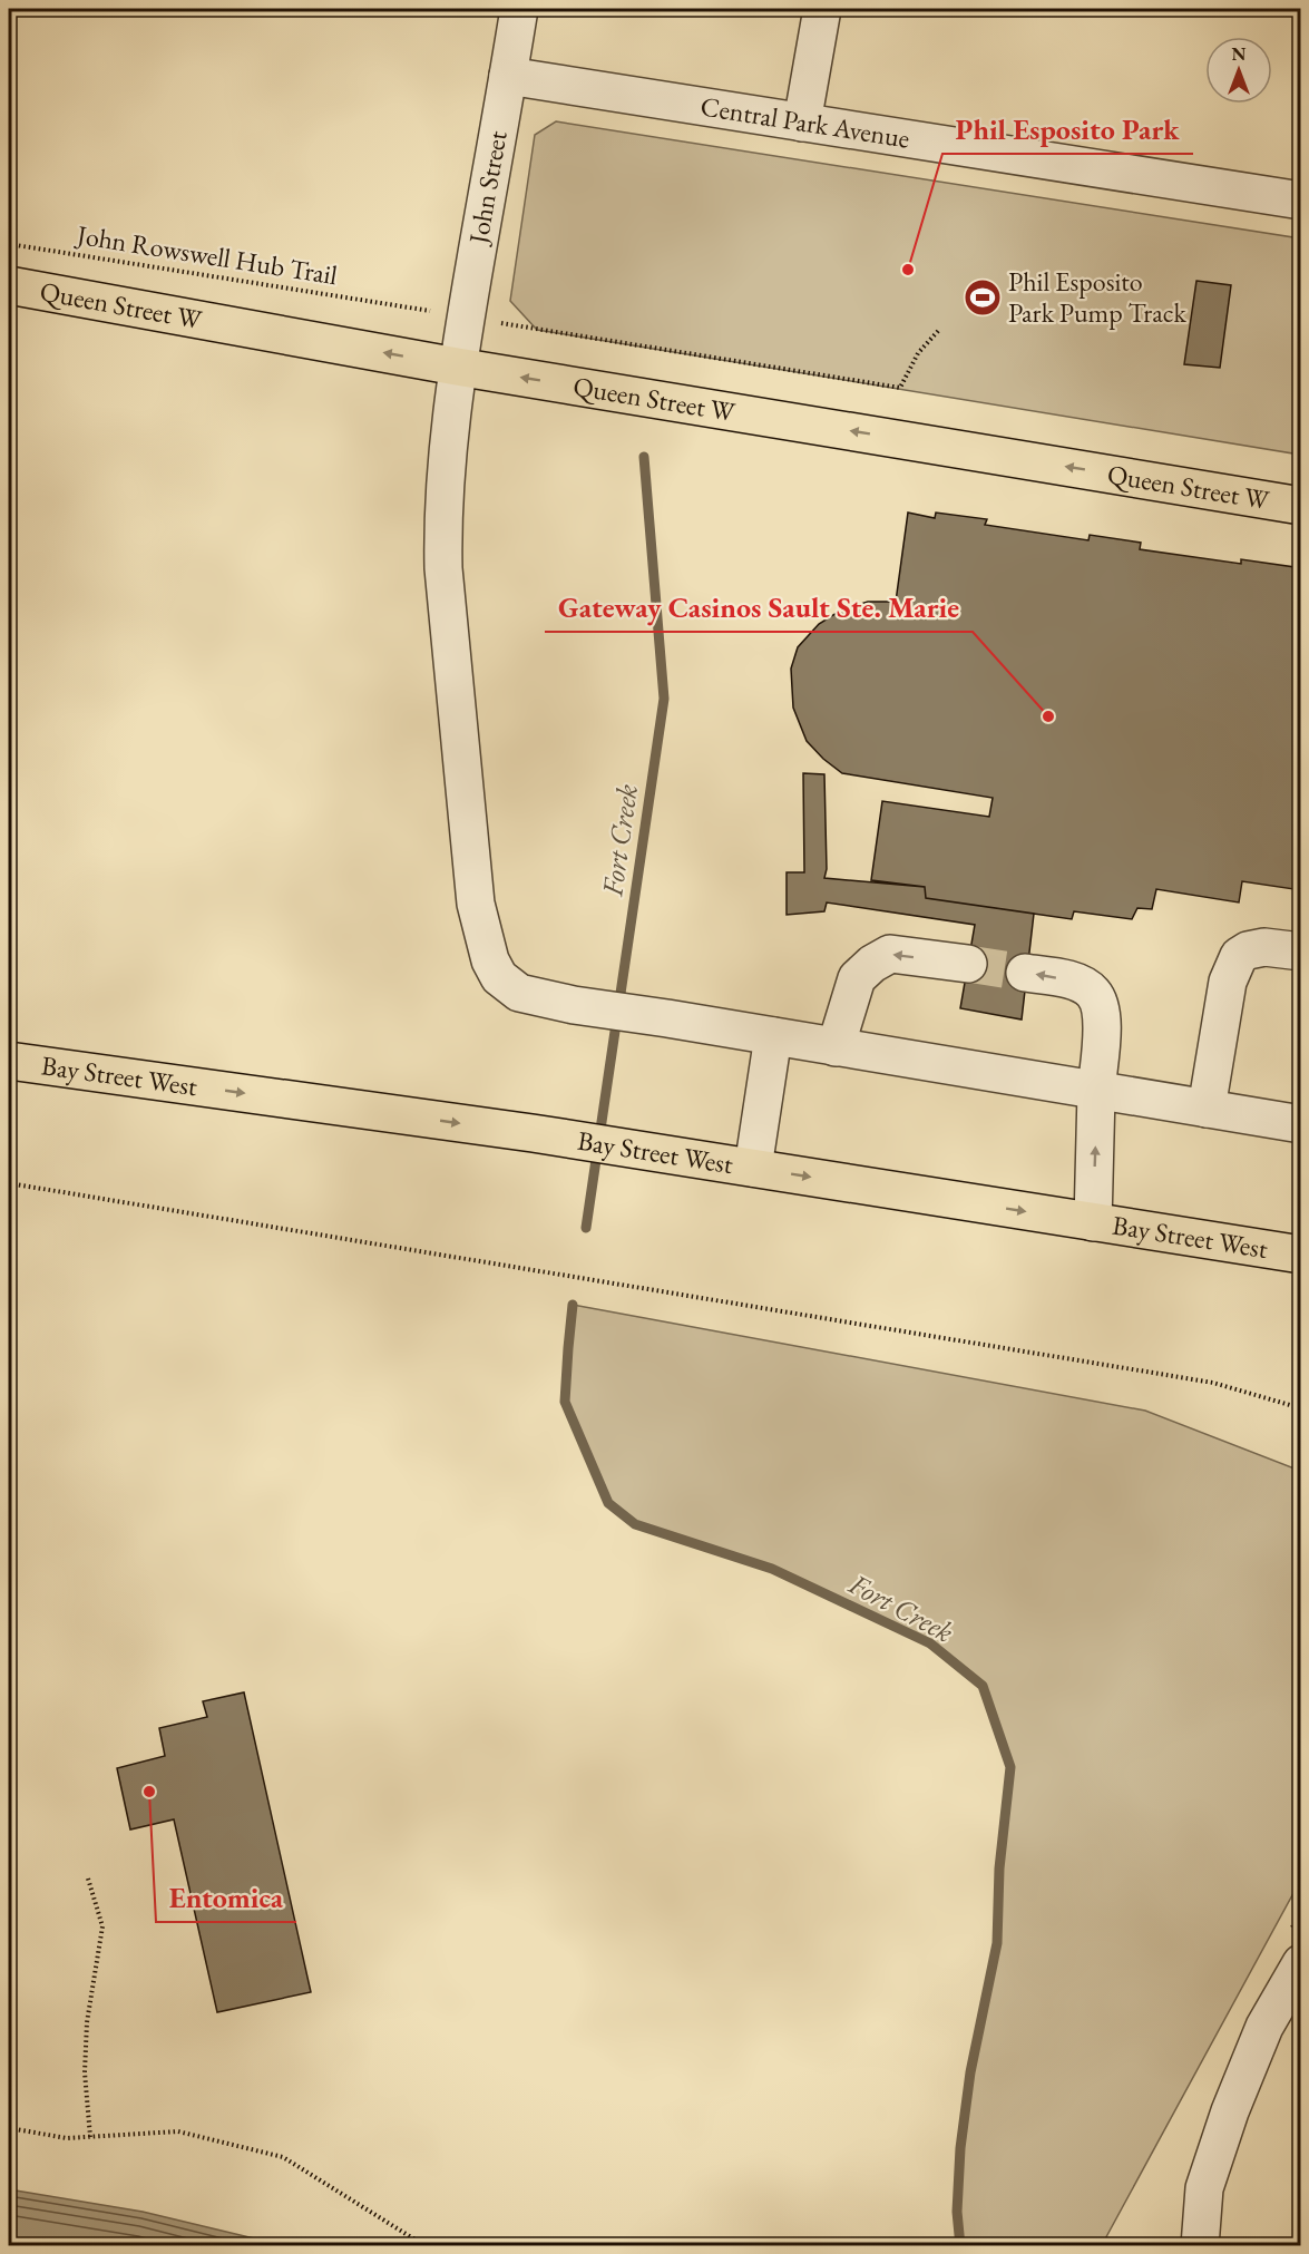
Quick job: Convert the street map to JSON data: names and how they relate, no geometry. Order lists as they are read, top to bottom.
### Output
{
  "streets": {
    "main road": ["Queen Street W", "Bay Street West"],
    "street": ["Central Park Avenue", "John Street"],
    "path": ["John Rowswell Hub Trail"]
  },
  "crossings": [
    ["Central Park Avenue", "John Street"],
    ["John Street", "Queen Street W"]
  ],
  "one_way": ["Queen Street W", "Bay Street West"],
  "water": ["Fort Creek"],
  "places": {
    "other": ["Phil Esposito Park", "Gateway Casinos Sault Ste. Marie", "Entomica"],
    "sports": ["Phil Esposito Park Pump Track"]
  },
  "north": "top"
}
